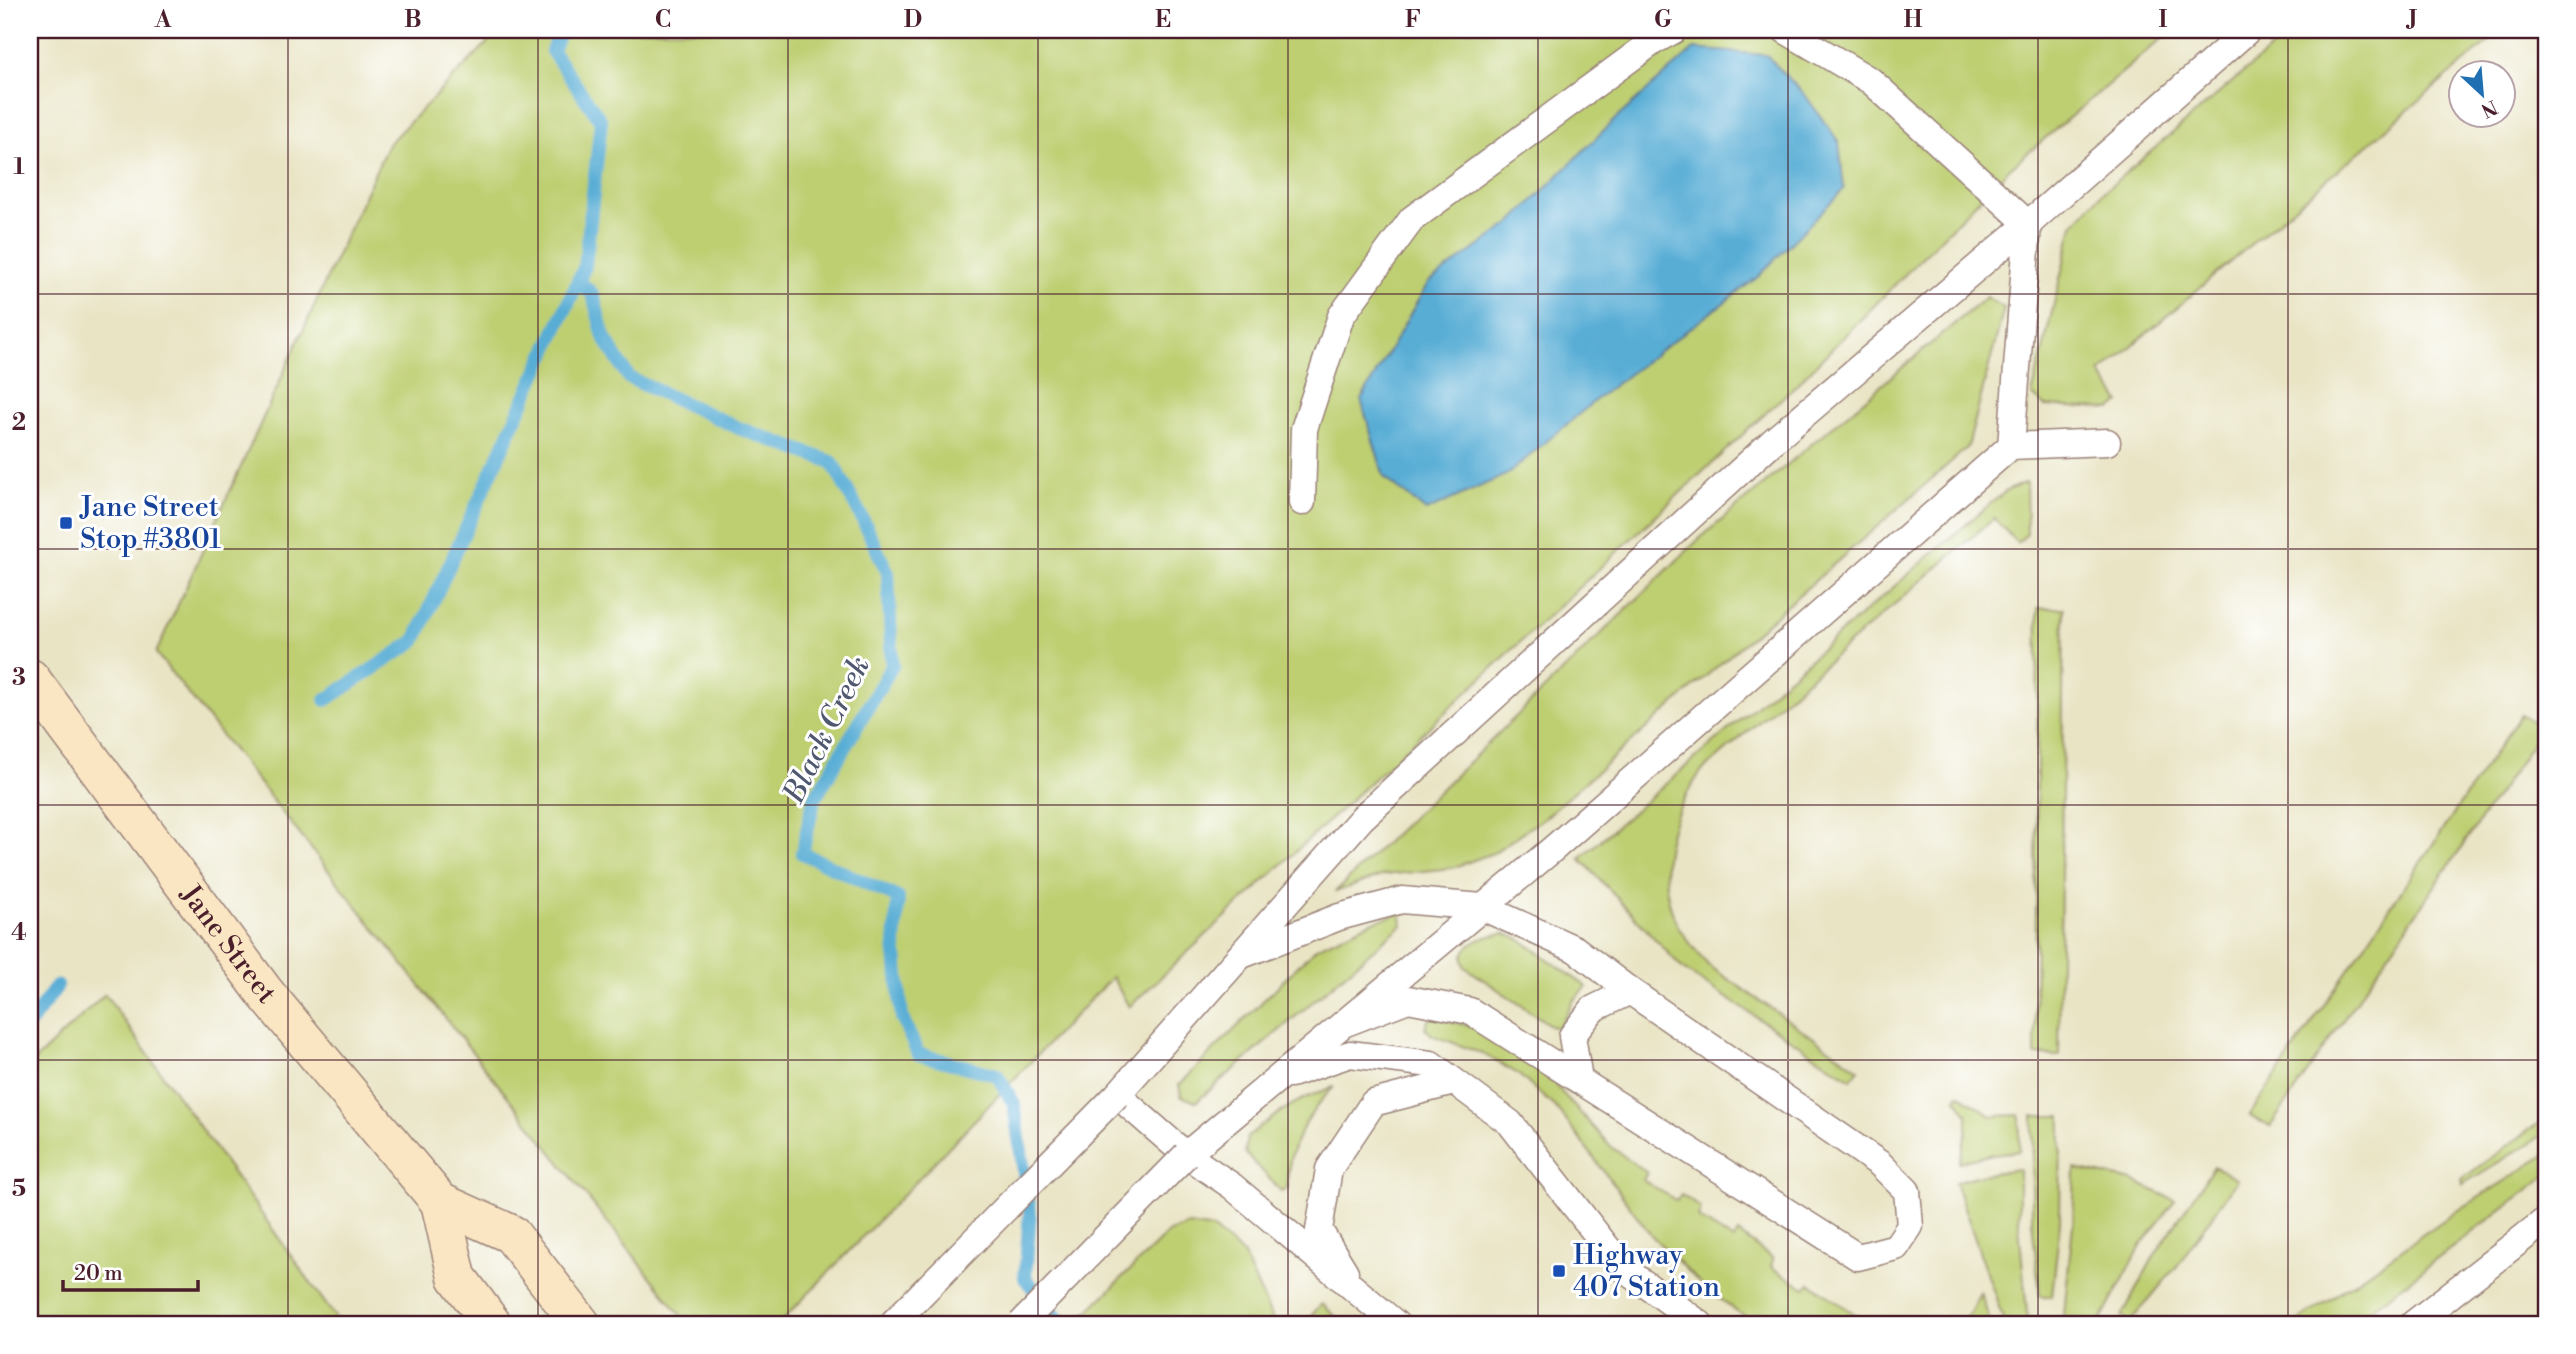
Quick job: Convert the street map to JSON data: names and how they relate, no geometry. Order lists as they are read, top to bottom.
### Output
{
  "streets": {
    "main road": ["Jane Street"]
  },
  "water": ["Black Creek"],
  "places": {
    "transit": ["Jane Street Stop #3801", "Highway 407 Station"]
  },
  "scale_bar": "20 m",
  "north": "bottom right",
  "grid": {
    "columns": [
      "A",
      "B",
      "C",
      "D",
      "E",
      "F",
      "G",
      "H",
      "I",
      "J"
    ],
    "rows": [
      "1",
      "2",
      "3",
      "4",
      "5"
    ]
  }
}
